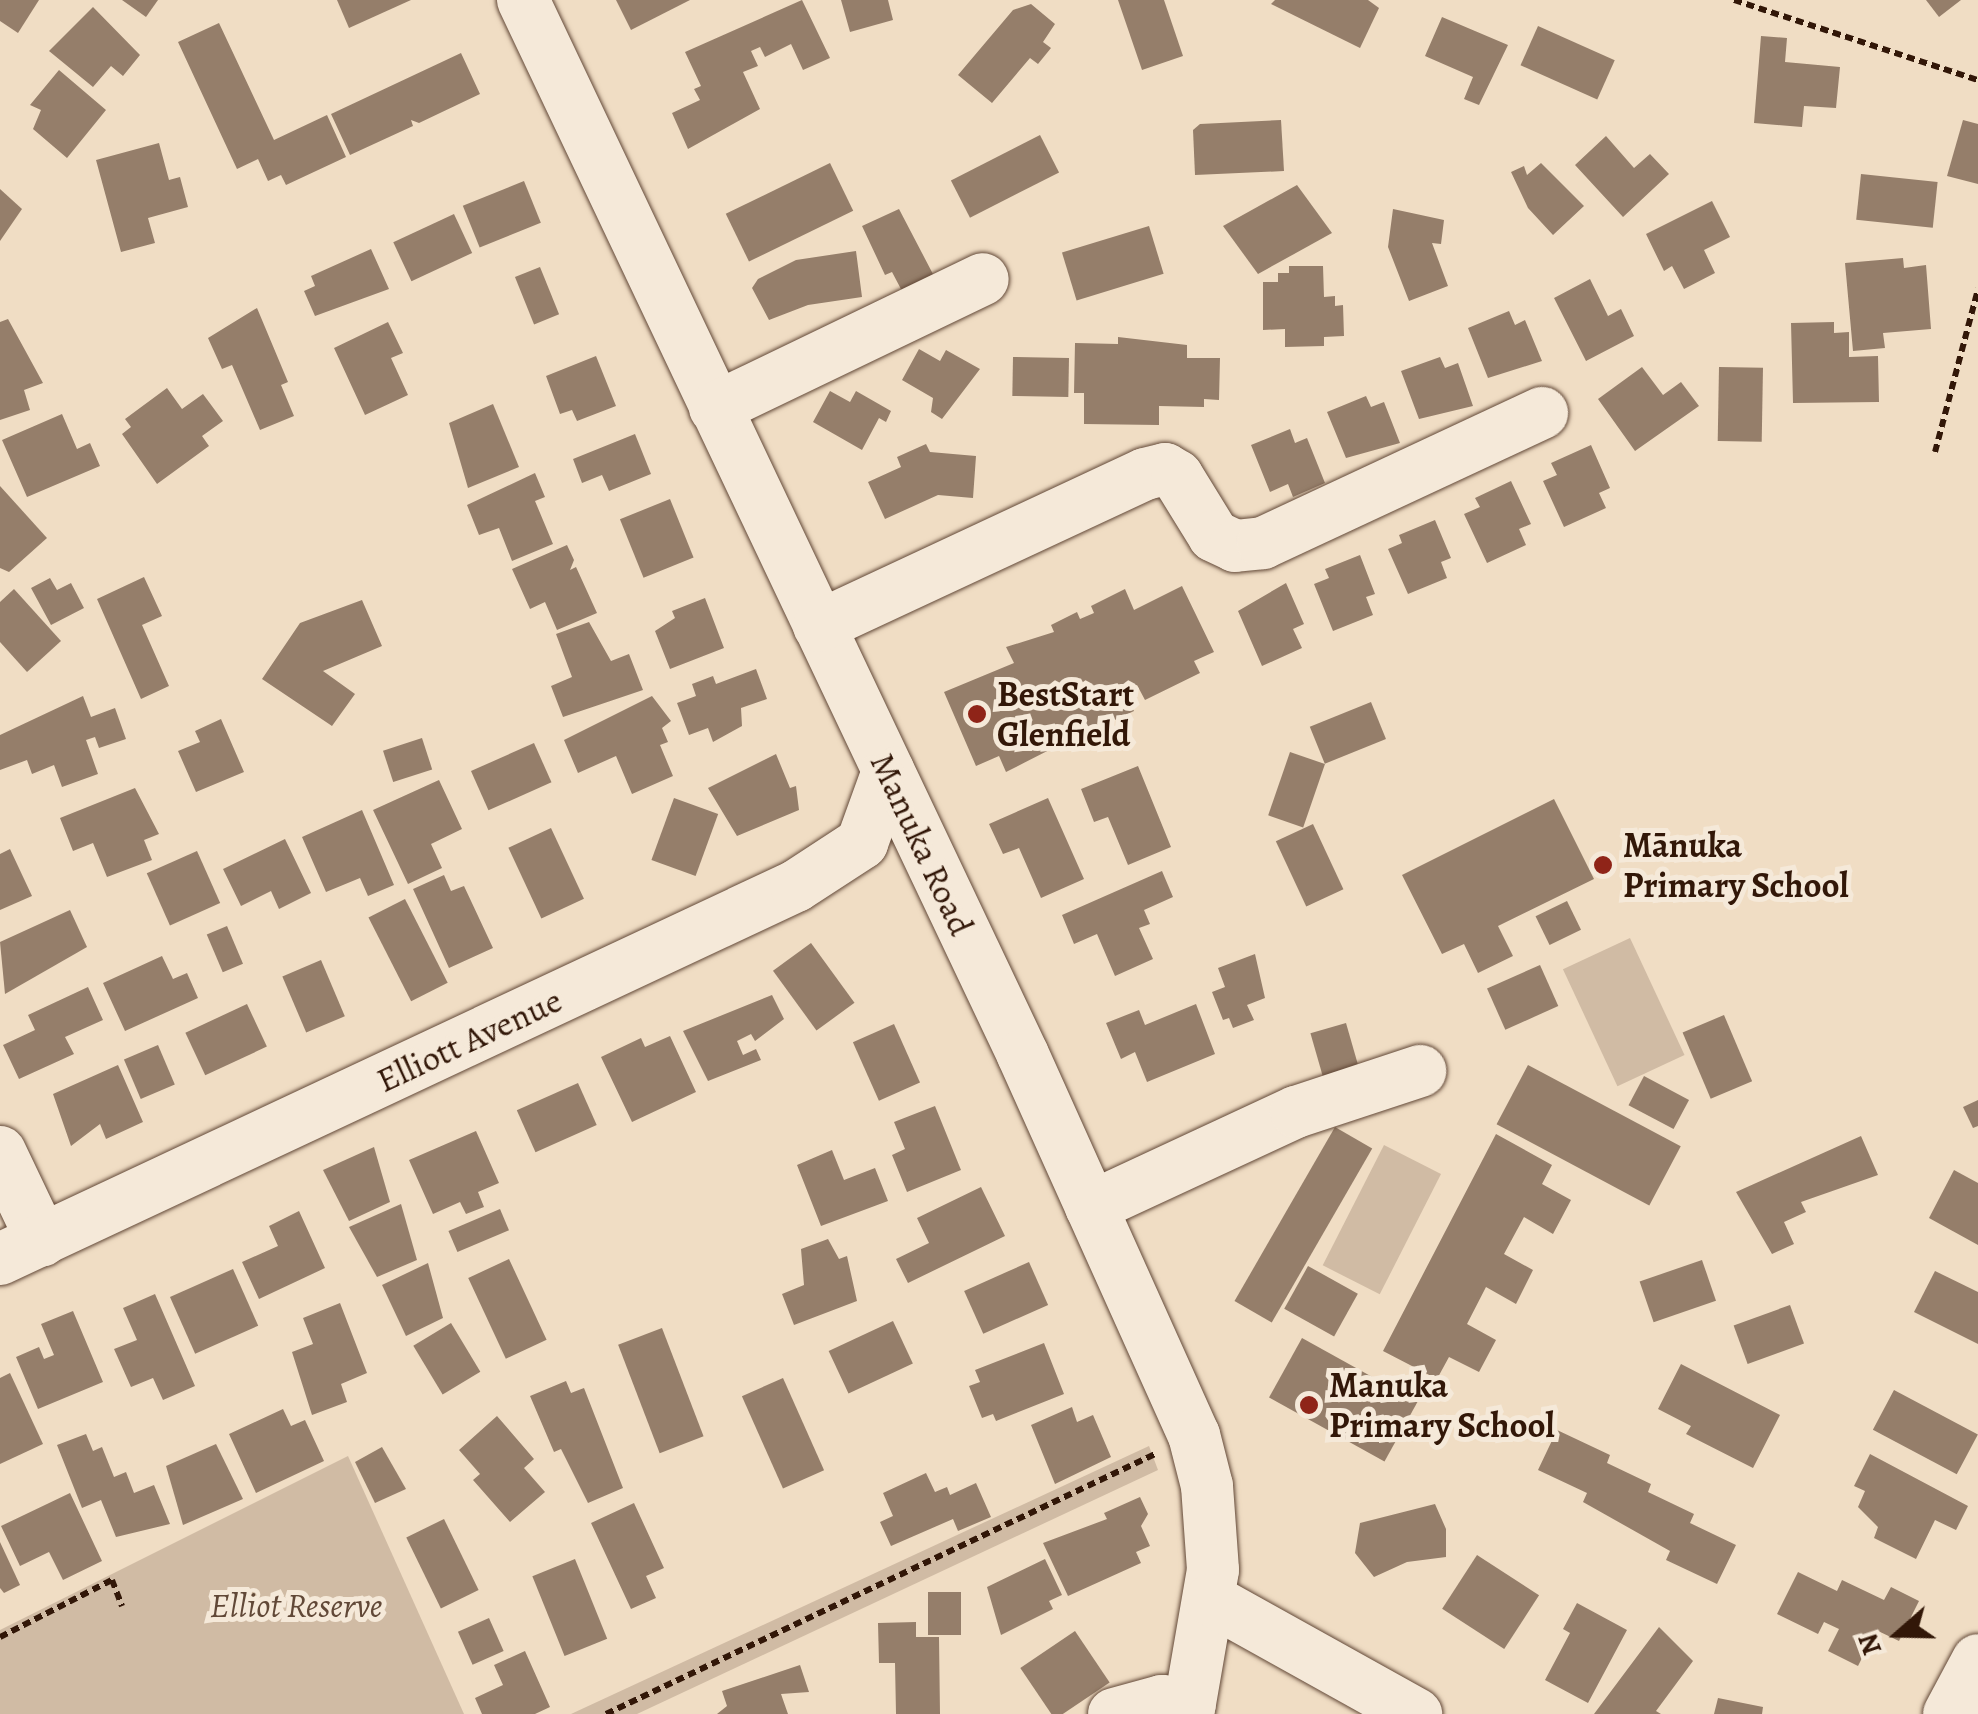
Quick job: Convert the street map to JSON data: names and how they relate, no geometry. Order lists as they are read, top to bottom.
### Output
{
  "streets": {
    "street": ["Manuka Road", "Elliott Avenue"]
  },
  "crossings": [
    ["Manuka Road", "Elliott Avenue"]
  ],
  "parks": ["Elliot Reserve"],
  "places": ["BestStart Glenfield", "Mānuka Primary School", "Manuka Primary School"],
  "north": "left"
}
